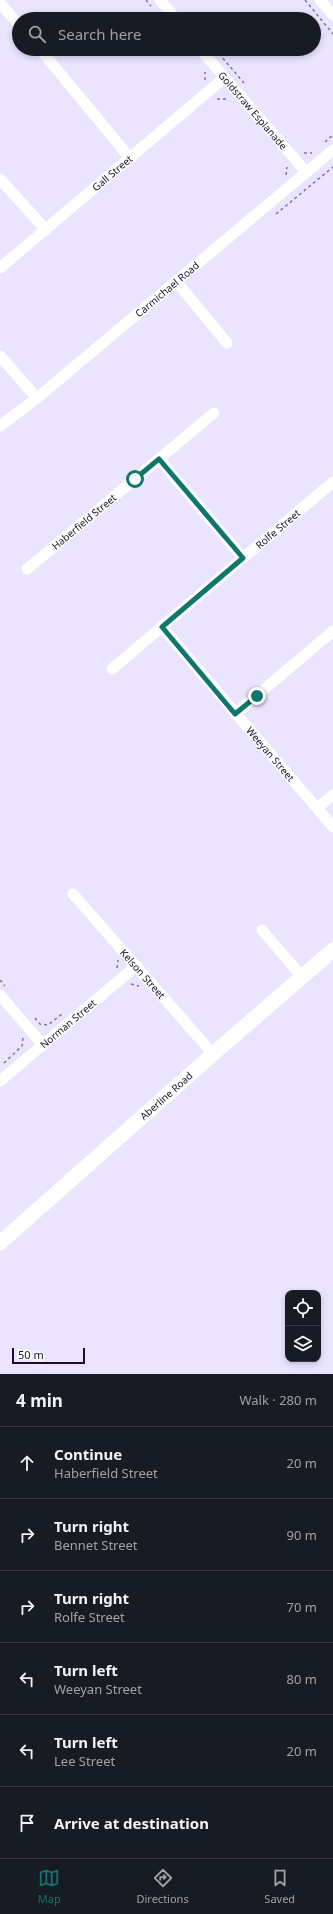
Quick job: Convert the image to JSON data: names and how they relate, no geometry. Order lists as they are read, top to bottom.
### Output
{
  "streets": {
    "street": [
      "Goldstraw Esplanade",
      "Gall Street",
      "Carmichael Road",
      "Haberfield Street",
      "Rolfe Street",
      "Weeyan Street",
      "Kelson Street",
      "Norman Street",
      "Aberline Road"
    ]
  },
  "crossings": [
    ["Goldstraw Esplanade", "Gall Street"],
    ["Goldstraw Esplanade", "Carmichael Road"],
    ["Rolfe Street", "Weeyan Street"],
    ["Kelson Street", "Norman Street"],
    ["Kelson Street", "Aberline Road"]
  ],
  "scale_bar": "50 m",
  "page": {
    "search": "Search here",
    "scale": "50 m",
    "heading": ["4 min", "Walk · 280 m"],
    "list": [
      ["Continue", "Haberfield Street", "20 m"],
      ["Turn right", "Bennet Street", "90 m"],
      ["Turn right", "Rolfe Street", "70 m"],
      ["Turn left", "Weeyan Street", "80 m"],
      ["Turn left", "Lee Street", "20 m"],
      "Arrive at destination"
    ],
    "nav": ["Map", "Directions", "Saved"]
  }
}
